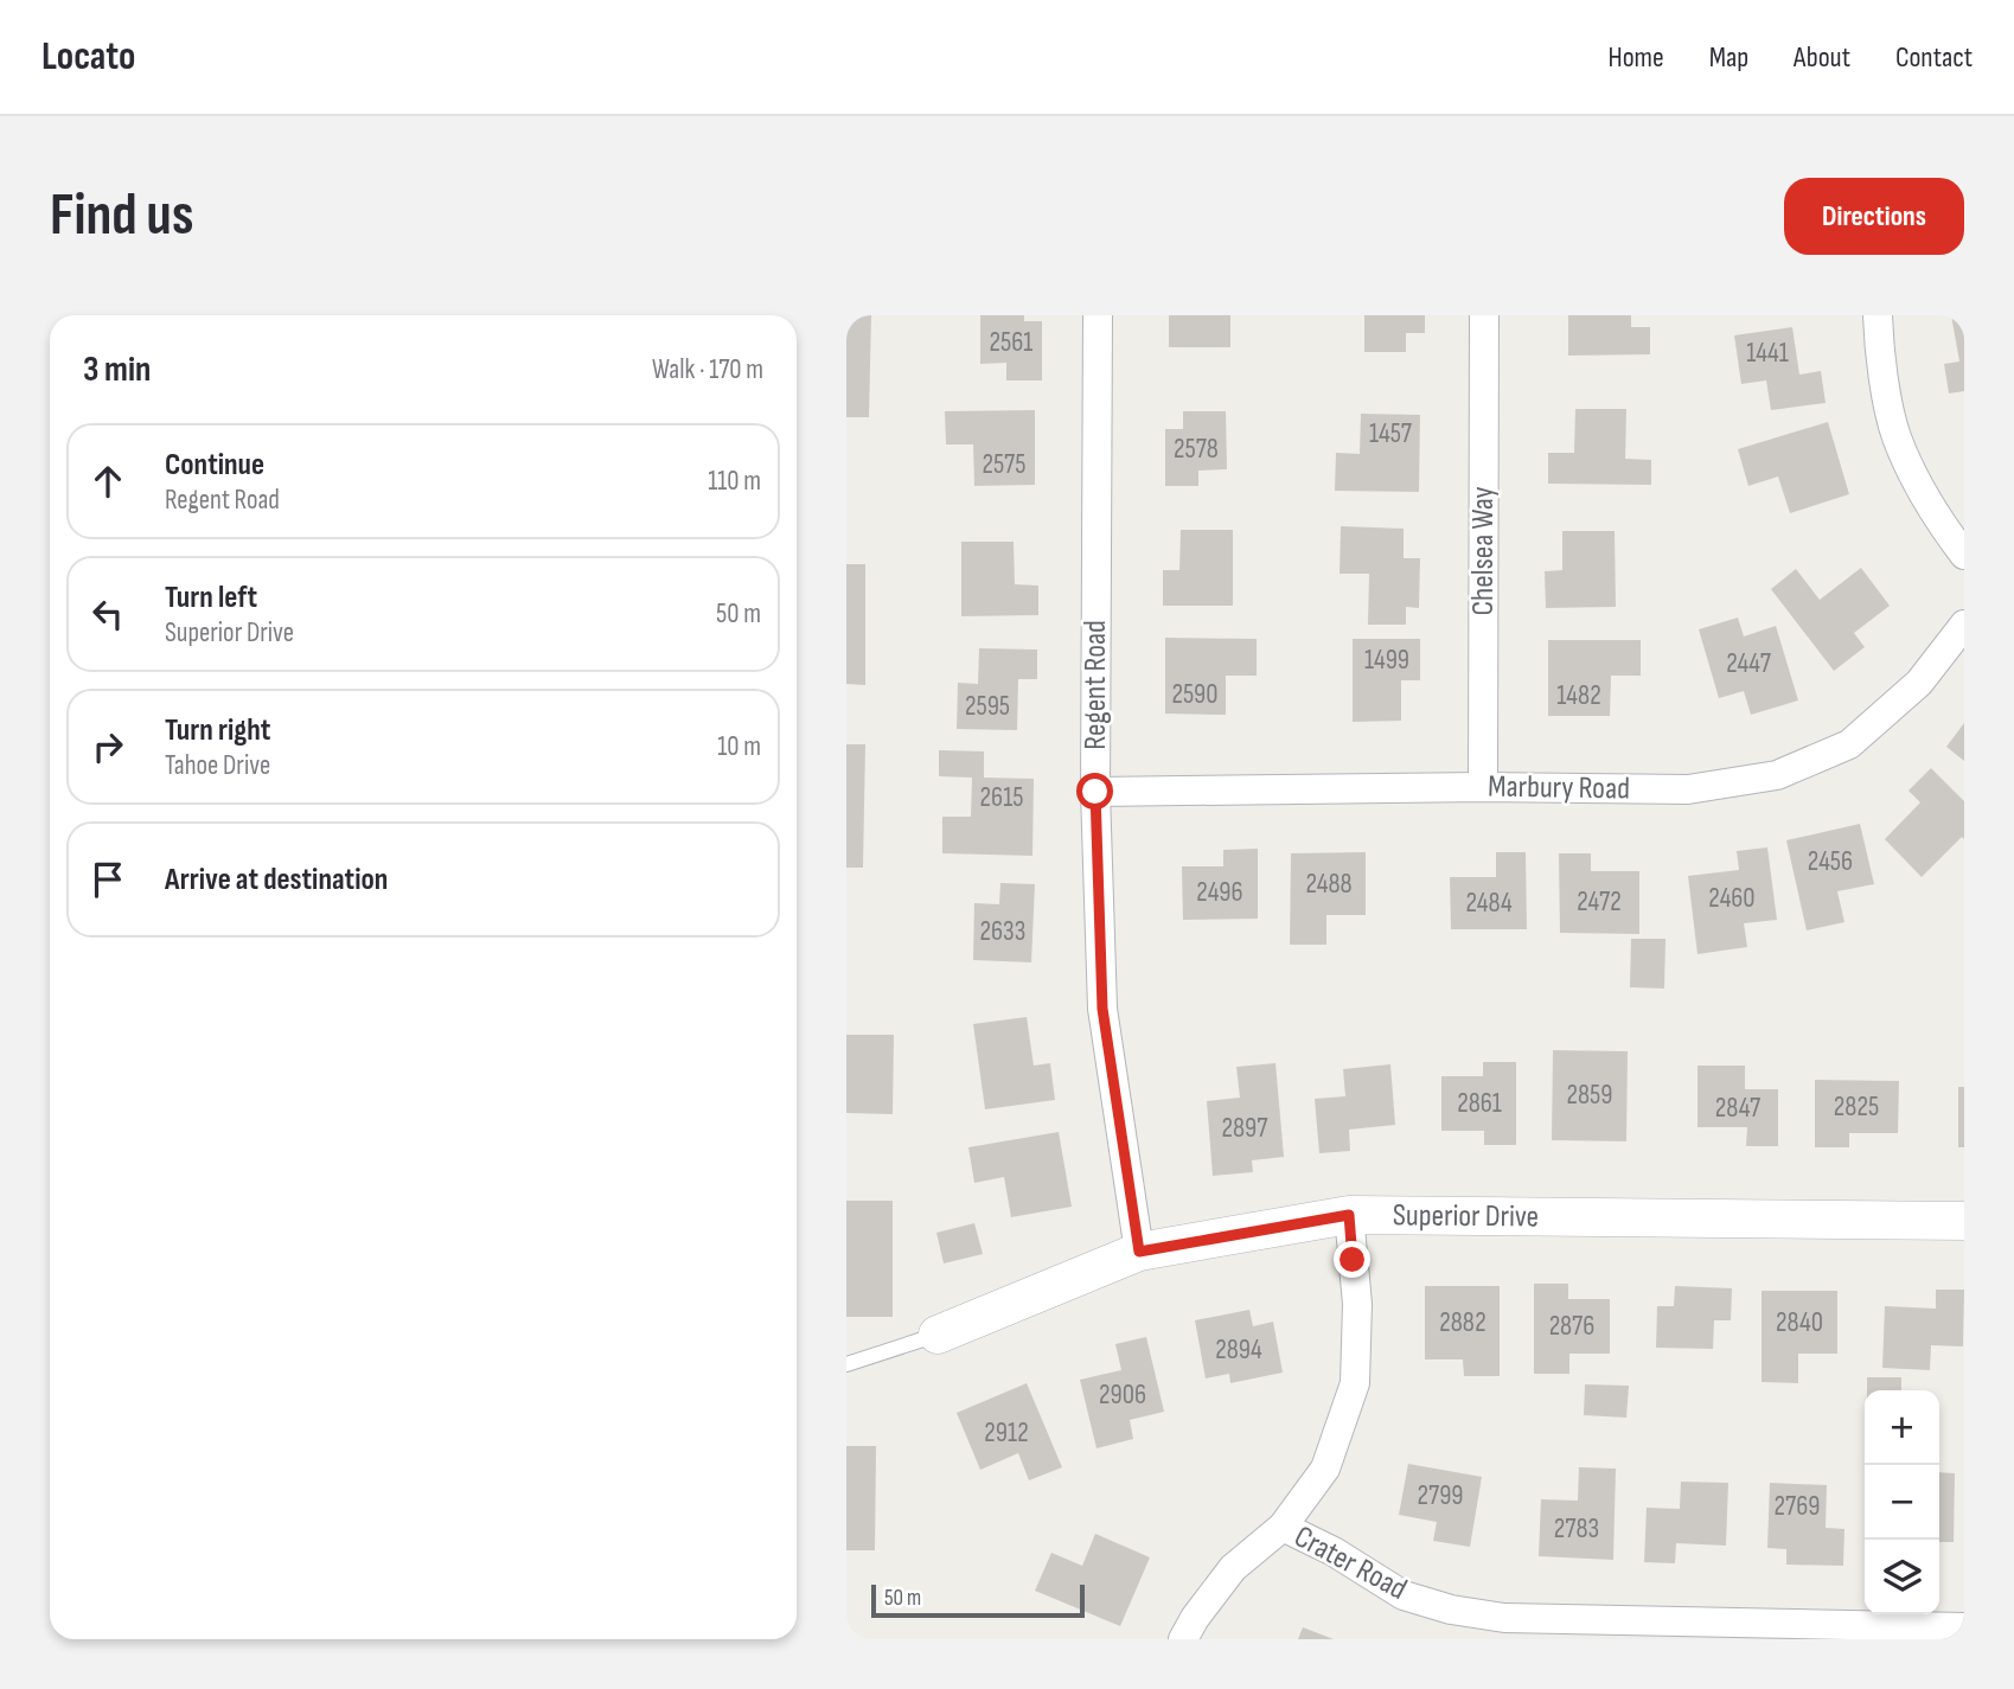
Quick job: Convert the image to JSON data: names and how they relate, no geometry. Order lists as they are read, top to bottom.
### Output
{
  "streets": {
    "street": [
      "Chelsea Way",
      "Regent Road",
      "Marbury Road",
      "Superior Drive",
      "Crater Road"
    ]
  },
  "crossings": [
    ["Chelsea Way", "Marbury Road"],
    ["Regent Road", "Marbury Road"],
    ["Regent Road", "Superior Drive"]
  ],
  "house_numbers": [
    "2561",
    "1441",
    "1457",
    "2578",
    "2575",
    "1499",
    "2447",
    "2590",
    "1482",
    "2595",
    "2615",
    "2456",
    "2488",
    "2496",
    "2460",
    "2472",
    "2484",
    "2633",
    "2859",
    "2861",
    "2825",
    "2847",
    "2897",
    "2882",
    "2840",
    "2876",
    "2894",
    "2906",
    "2912",
    "2799",
    "2769",
    "2783"
  ],
  "scale_bar": "50 m",
  "page": {
    "header": "Locato",
    "nav": [
      "Home",
      "Map",
      "About",
      "Contact"
    ],
    "buttons": "Directions",
    "title": "Find us",
    "heading": ["3 min", "Walk · 170 m"],
    "list": [
      ["Continue", "Regent Road", "110 m"],
      ["Turn left", "Superior Drive", "50 m"],
      ["Turn right", "Tahoe Drive", "10 m"],
      "Arrive at destination"
    ],
    "map_buttons": ["+", "−"],
    "scale": "50 m"
  }
}
